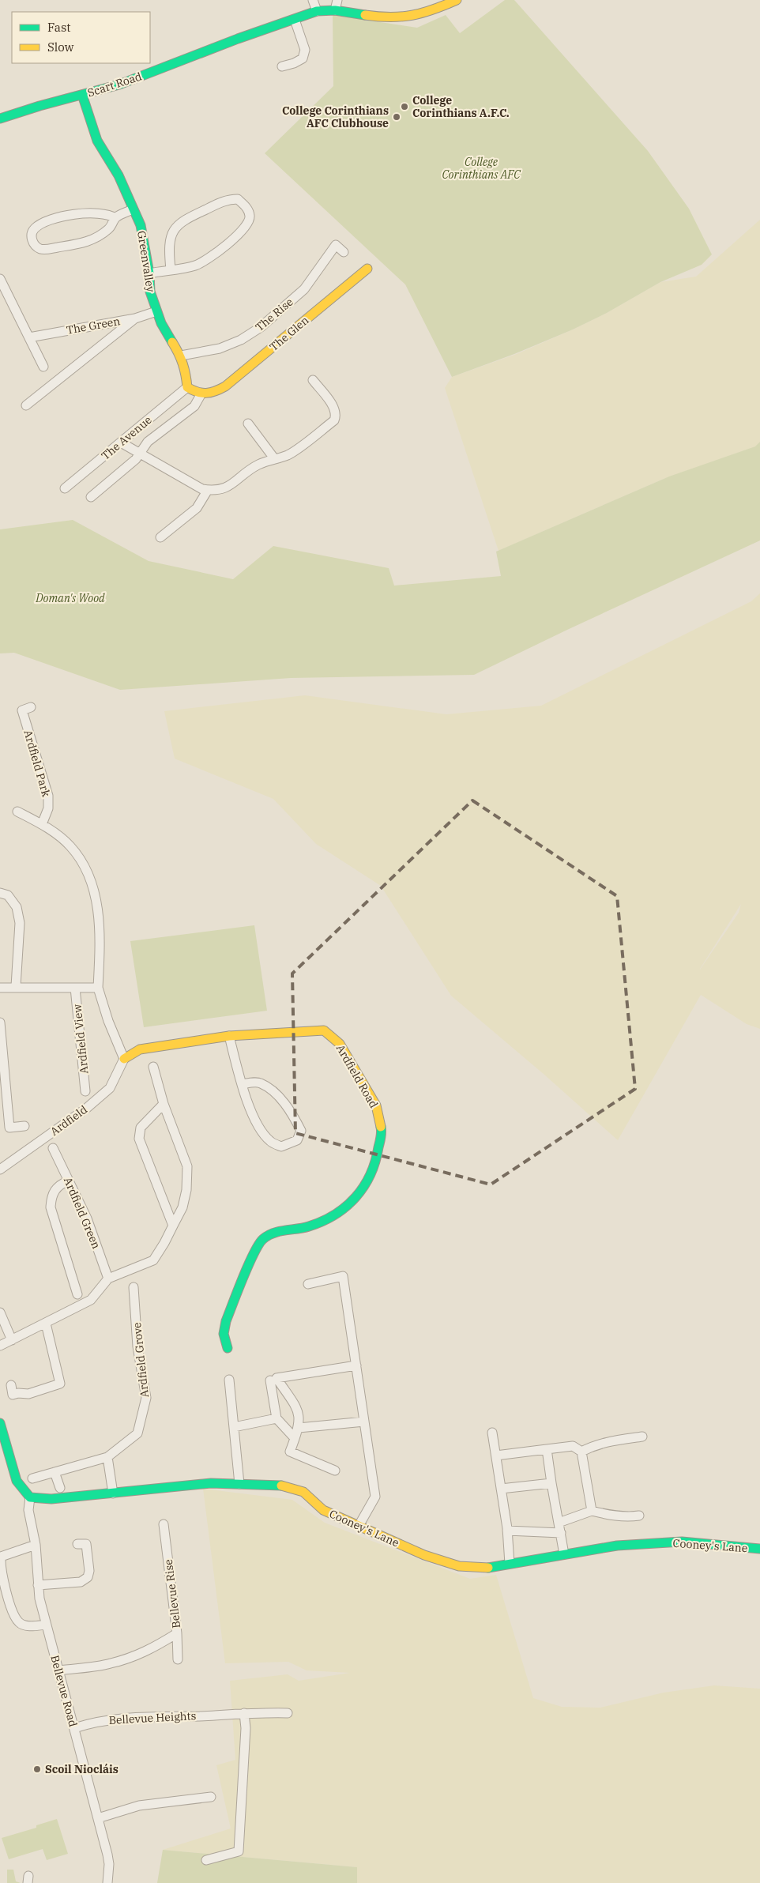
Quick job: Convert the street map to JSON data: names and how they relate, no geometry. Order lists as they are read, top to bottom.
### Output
{
  "streets": {
    "street": [
      "Scart Road",
      "Greenvalley",
      "The Rise",
      "The Green",
      "The Glen",
      "The Avenue",
      "Ardfield Park",
      "Ardfield View",
      "Ardfield Road",
      "Ardfield",
      "Ardfield Green",
      "Ardfield Grove",
      "Cooney's Lane",
      "Bellevue Rise",
      "Bellevue Road",
      "Bellevue Heights"
    ]
  },
  "crossings": [
    ["Scart Road", "Greenvalley"],
    ["Greenvalley", "The Rise"],
    ["Greenvalley", "The Green"],
    ["Greenvalley", "The Avenue"],
    ["Ardfield Road", "Ardfield"],
    ["Cooney's Lane", "Bellevue Road"],
    ["Bellevue Rise", "Bellevue Road"],
    ["Bellevue Road", "Bellevue Heights"]
  ],
  "parks": ["College Corinthians AFC", "Doman's Wood"],
  "places": ["College Corinthians A.F.C.", "College Corinthians AFC Clubhouse", "Scoil Niocláis"],
  "legend": ["Fast", "Slow"]
}
